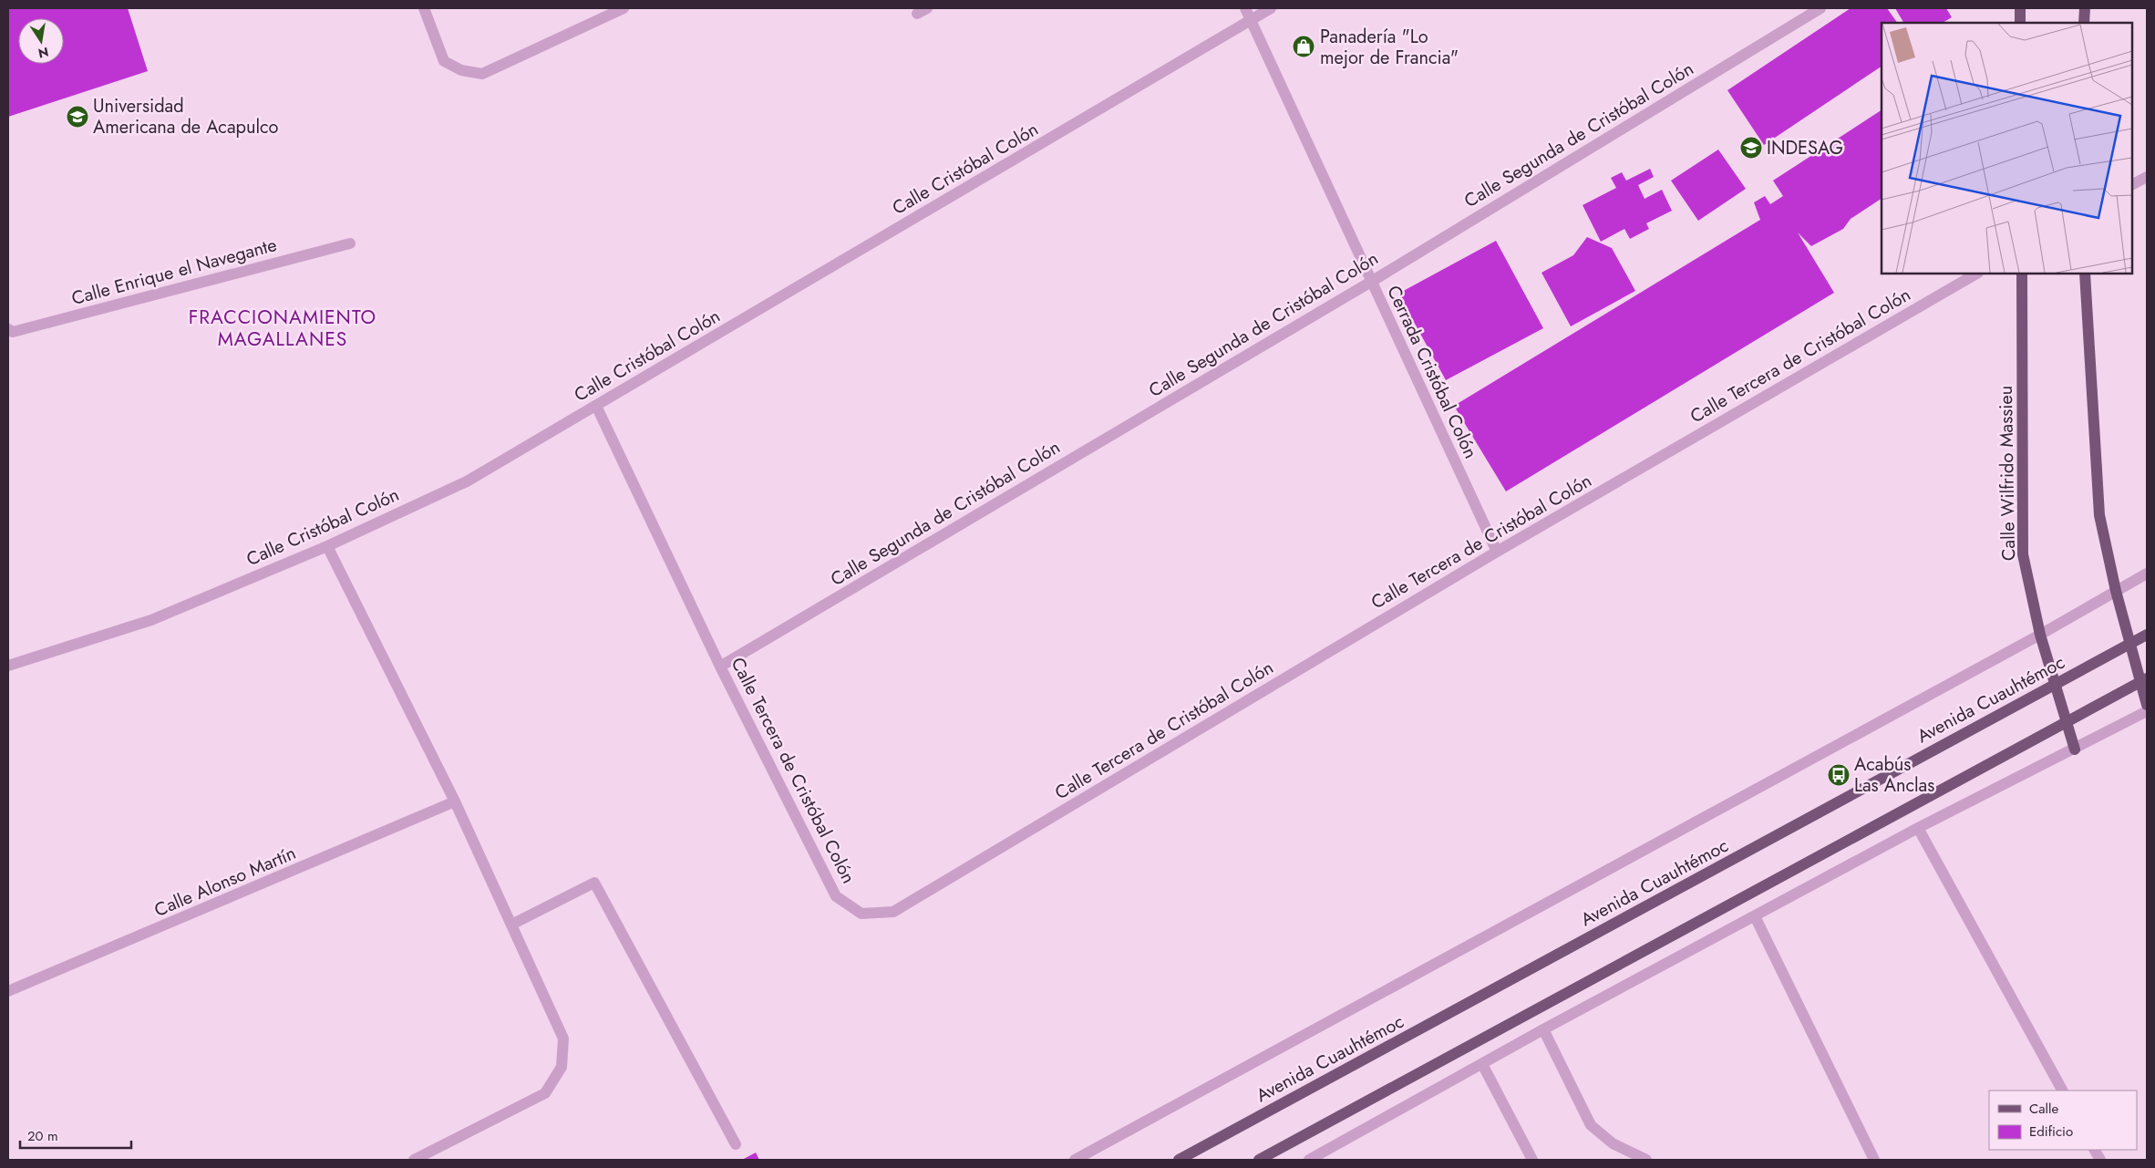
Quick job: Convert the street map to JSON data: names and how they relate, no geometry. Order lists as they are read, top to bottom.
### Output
{
  "streets": {
    "main road": ["Calle Wilfrido Massieu", "Avenida Cuauhtémoc"],
    "street": [
      "Calle Segunda de Cristóbal Colón",
      "Calle Cristóbal Colón",
      "Calle Enrique el Navegante",
      "Calle Tercera de Cristóbal Colón",
      "Cerrada Cristóbal Colón",
      "Calle Alonso Martín"
    ]
  },
  "crossings": [
    ["Calle Segunda de Cristóbal Colón", "Calle Tercera de Cristóbal Colón"],
    ["Calle Segunda de Cristóbal Colón", "Cerrada Cristóbal Colón"],
    ["Calle Cristóbal Colón", "Calle Tercera de Cristóbal Colón"],
    ["Calle Cristóbal Colón", "Cerrada Cristóbal Colón"],
    ["Calle Tercera de Cristóbal Colón", "Cerrada Cristóbal Colón"]
  ],
  "districts": ["FRACCIONAMIENTO MAGALLANES"],
  "places": {
    "shop": ["Panadería \"Lo mejor de Francia\""],
    "school or university": ["Universidad Americana de Acapulco", "INDESAG"],
    "bus stop": ["Acabús Las Anclas"]
  },
  "legend": ["Calle", "Edificio"],
  "scale_bar": "20 m",
  "north": "bottom"
}
